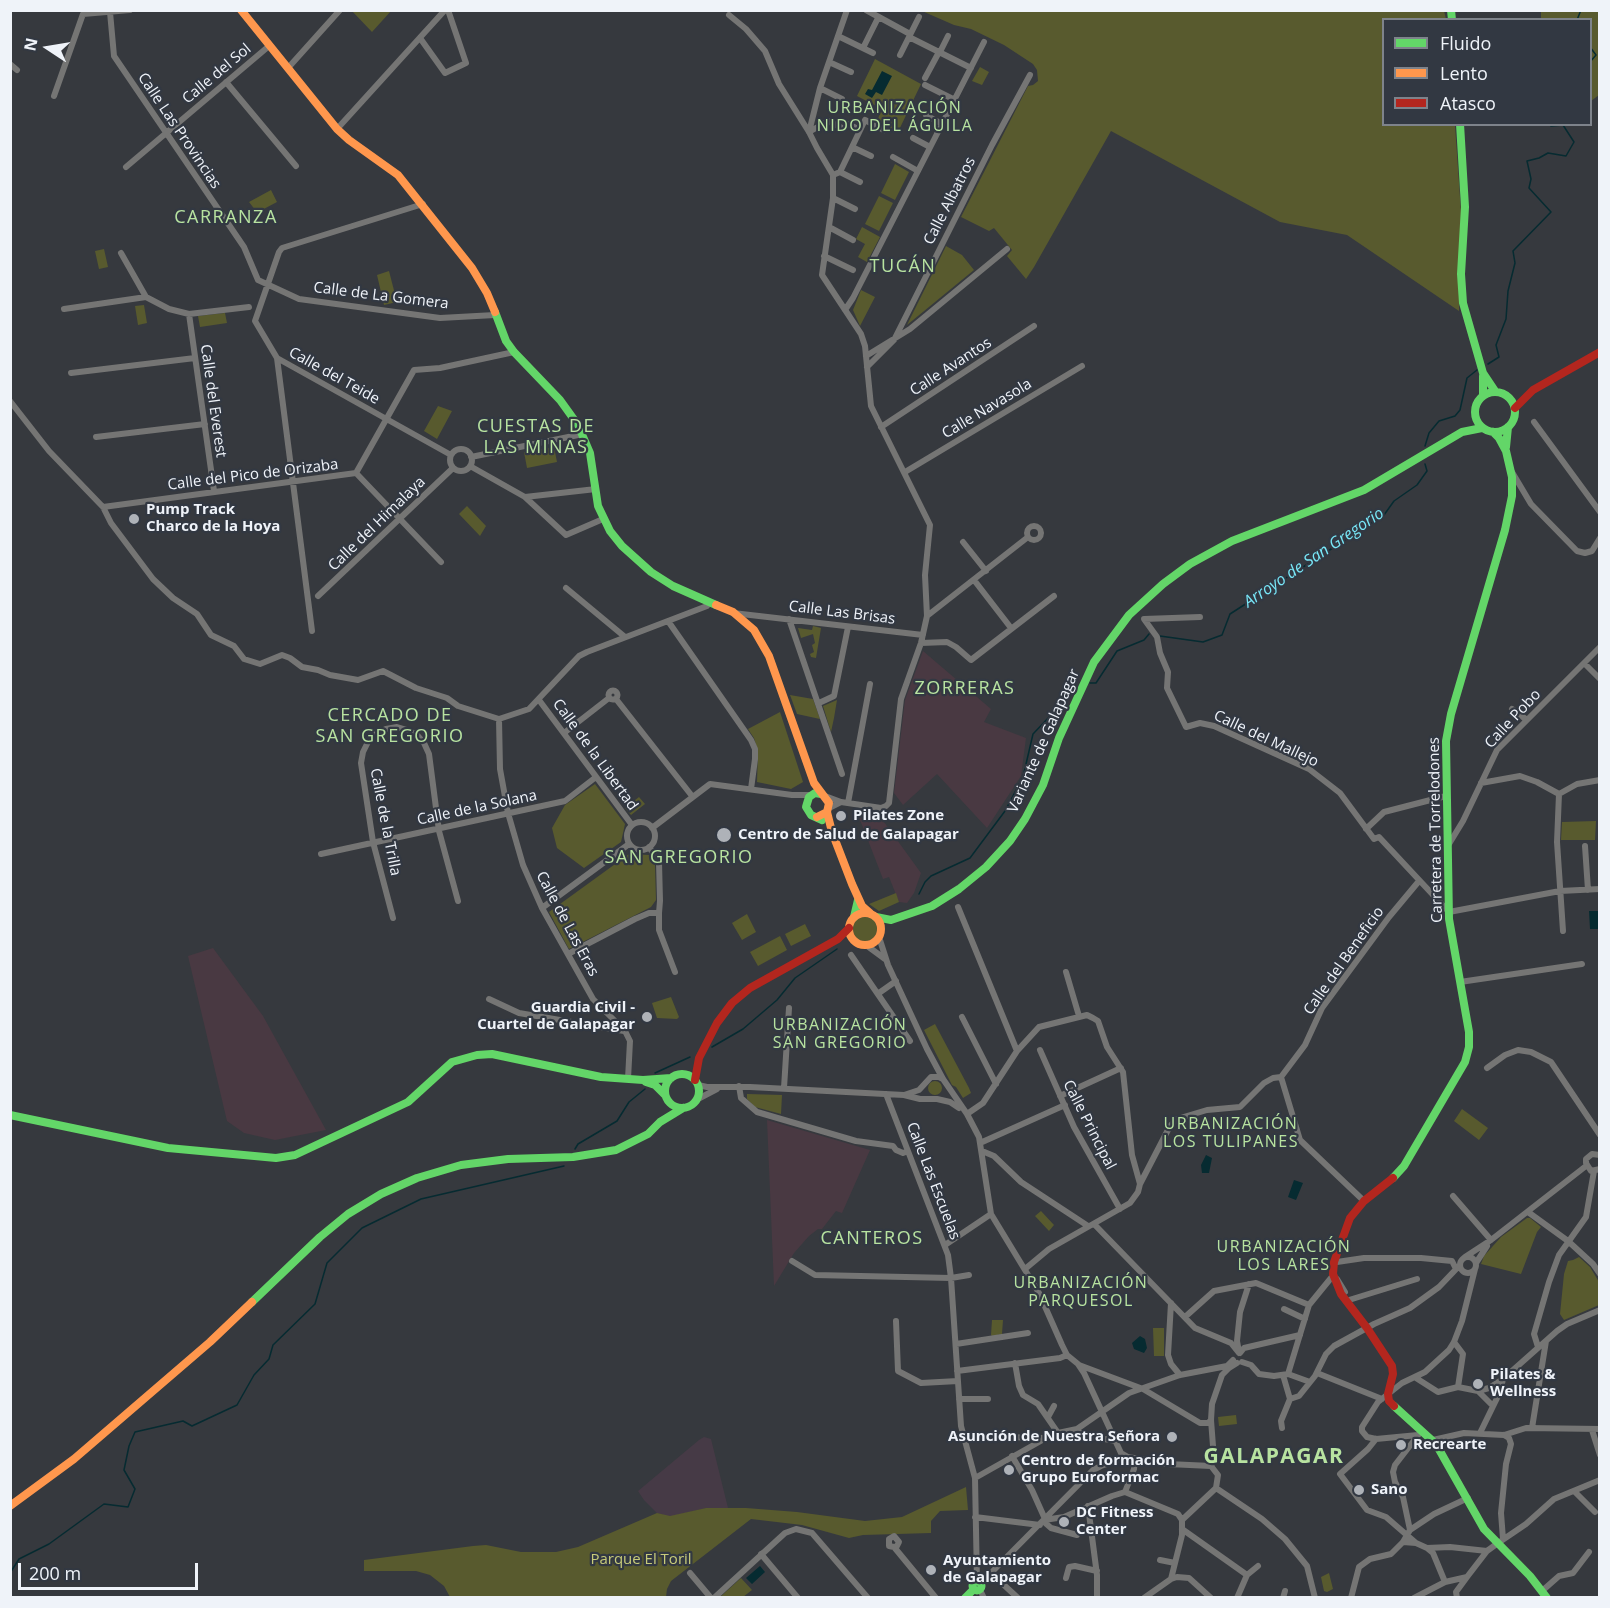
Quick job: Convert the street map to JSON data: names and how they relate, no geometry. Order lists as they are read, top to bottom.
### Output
{
  "streets": {
    "main road": ["Variante de Galapagar", "Carretera de Torrelodones"],
    "street": [
      "Calle del Sol",
      "Calle Las Provincias",
      "Calle Albatros",
      "Calle de La Gomera",
      "Calle Avantos",
      "Calle del Teide",
      "Calle del Everest",
      "Calle Navasola",
      "Calle del Pico de Orizaba",
      "Calle del Himalaya",
      "Calle Las Brisas",
      "Calle Pobo",
      "Calle del Mallejo",
      "Calle de la Libertad",
      "Calle de la Solana",
      "Calle de la Trilla",
      "Calle de Las Eras",
      "Calle del Beneficio",
      "Calle Principal",
      "Calle Las Escuelas"
    ]
  },
  "crossings": [
    ["Calle del Sol", "Calle Las Provincias"],
    ["Calle Las Provincias", "Calle de La Gomera"],
    ["Calle Las Provincias", "Calle del Teide"],
    ["Calle de La Gomera", "Calle del Teide"],
    ["Calle del Teide", "Calle del Himalaya"],
    ["Calle del Everest", "Calle del Pico de Orizaba"],
    ["Calle del Pico de Orizaba", "Calle del Himalaya"],
    ["Calle Pobo", "Carretera de Torrelodones"],
    ["Calle del Mallejo", "Carretera de Torrelodones"],
    ["Calle del Mallejo", "Calle del Beneficio"],
    ["Calle de la Libertad", "Calle de la Solana"],
    ["Calle de la Solana", "Calle de la Trilla"],
    ["Calle de la Solana", "Calle de Las Eras"],
    ["Calle del Beneficio", "Calle Principal"]
  ],
  "districts": [
    "URBANIZACIÓN NIDO DEL ÁGUILA",
    "CARRANZA",
    "TUCÁN",
    "CUESTAS DE LAS MINAS",
    "ZORRERAS",
    "CERCADO DE SAN GREGORIO",
    "SAN GREGORIO",
    "URBANIZACIÓN SAN GREGORIO",
    "URBANIZACIÓN LOS TULIPANES",
    "CANTEROS",
    "URBANIZACIÓN LOS LARES",
    "URBANIZACIÓN PARQUESOL",
    "GALAPAGAR"
  ],
  "water": ["Arroyo de San Gregorio"],
  "parks": ["Parque El Toril"],
  "places": [
    "Pump Track Charco de la Hoya",
    "Pilates Zone",
    "Centro de Salud de Galapagar",
    "Guardia Civil - Cuartel de Galapagar",
    "Pilates & Wellness",
    "Asunción de Nuestra Señora",
    "Recrearte",
    "Centro de formación Grupo Euroformac",
    "Sano",
    "DC Fitness Center",
    "Ayuntamiento de Galapagar"
  ],
  "legend": ["Fluido", "Lento", "Atasco"],
  "scale_bar": "200 m",
  "north": "left"
}
